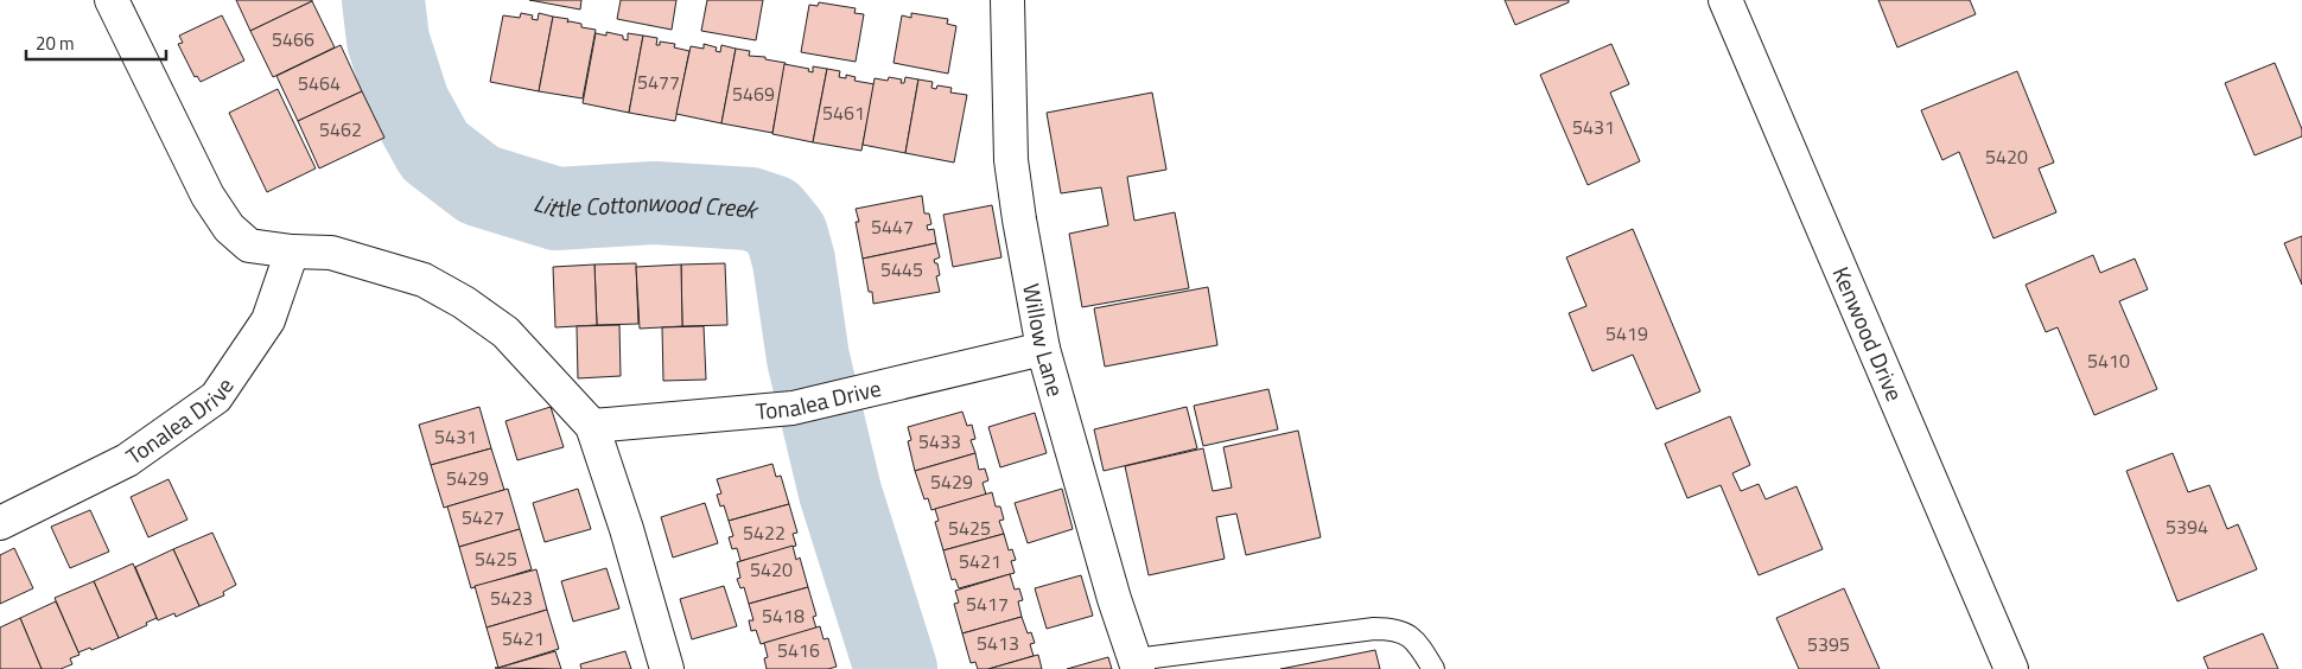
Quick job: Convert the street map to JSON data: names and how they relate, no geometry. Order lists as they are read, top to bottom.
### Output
{
  "streets": {
    "street": ["Kenwood Drive", "Willow Lane", "Tonalea Drive"]
  },
  "crossings": [
    ["Willow Lane", "Tonalea Drive"]
  ],
  "water": ["Little Cottonwood Creek"],
  "house_numbers": [
    "5466",
    "5477",
    "5464",
    "5469",
    "5461",
    "5431",
    "5462",
    "5420",
    "5447",
    "5445",
    "5419",
    "5410",
    "5431",
    "5433",
    "5429",
    "5429",
    "5427",
    "5394",
    "5425",
    "5422",
    "5425",
    "5421",
    "5420",
    "5423",
    "5417",
    "5418",
    "5421",
    "5413",
    "5395",
    "5416"
  ],
  "scale_bar": "20 m"
}
